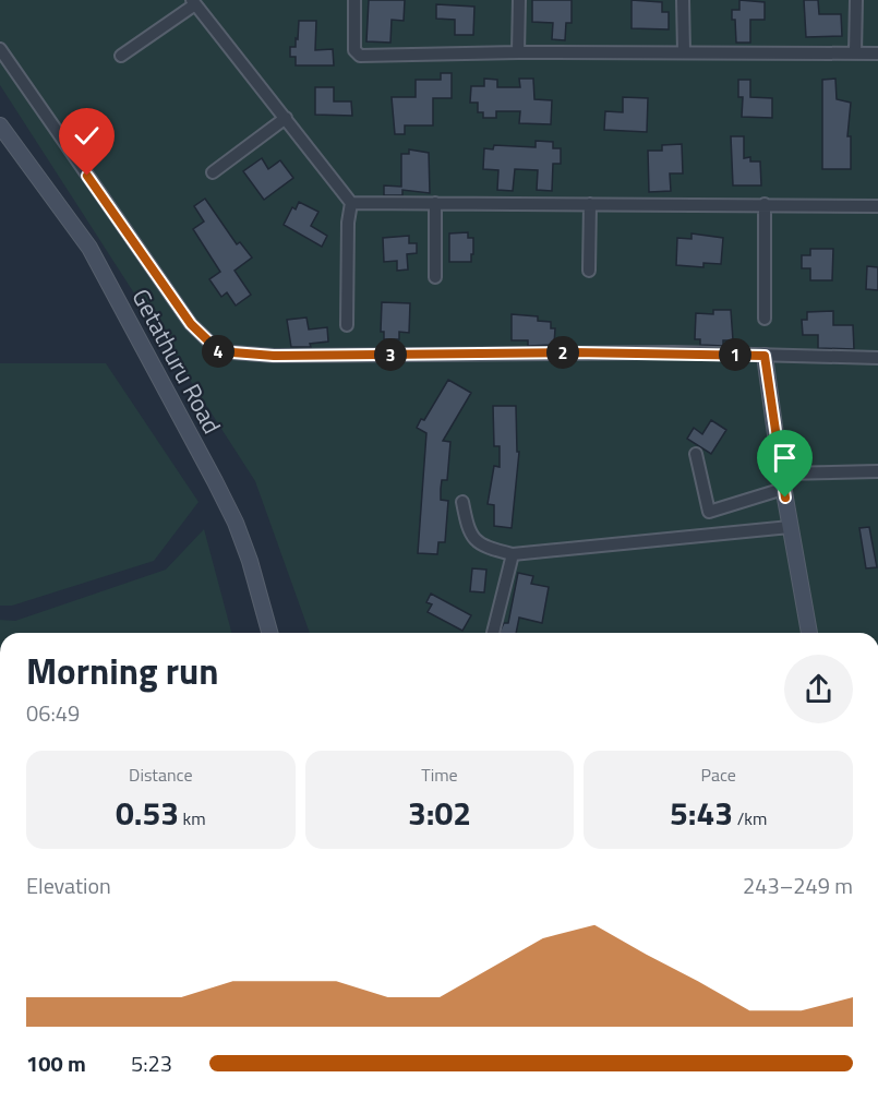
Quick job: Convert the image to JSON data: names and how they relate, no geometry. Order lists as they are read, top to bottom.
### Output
{
  "streets": {
    "main road": ["Getathuru Road"]
  },
  "page": {
    "pins": [
      "4",
      "2",
      "1",
      "3"
    ],
    "heading": ["Morning run", "06:49"],
    "stats": [
      ["Distance", "0.53 km"],
      ["Time", "3:02"],
      ["Pace", "5:43 /km"]
    ],
    "chart": ["Elevation", "243–249 m"],
    "list": [
      {
        "name": "100 m",
        "note": "5:23"
      }
    ]
  }
}
